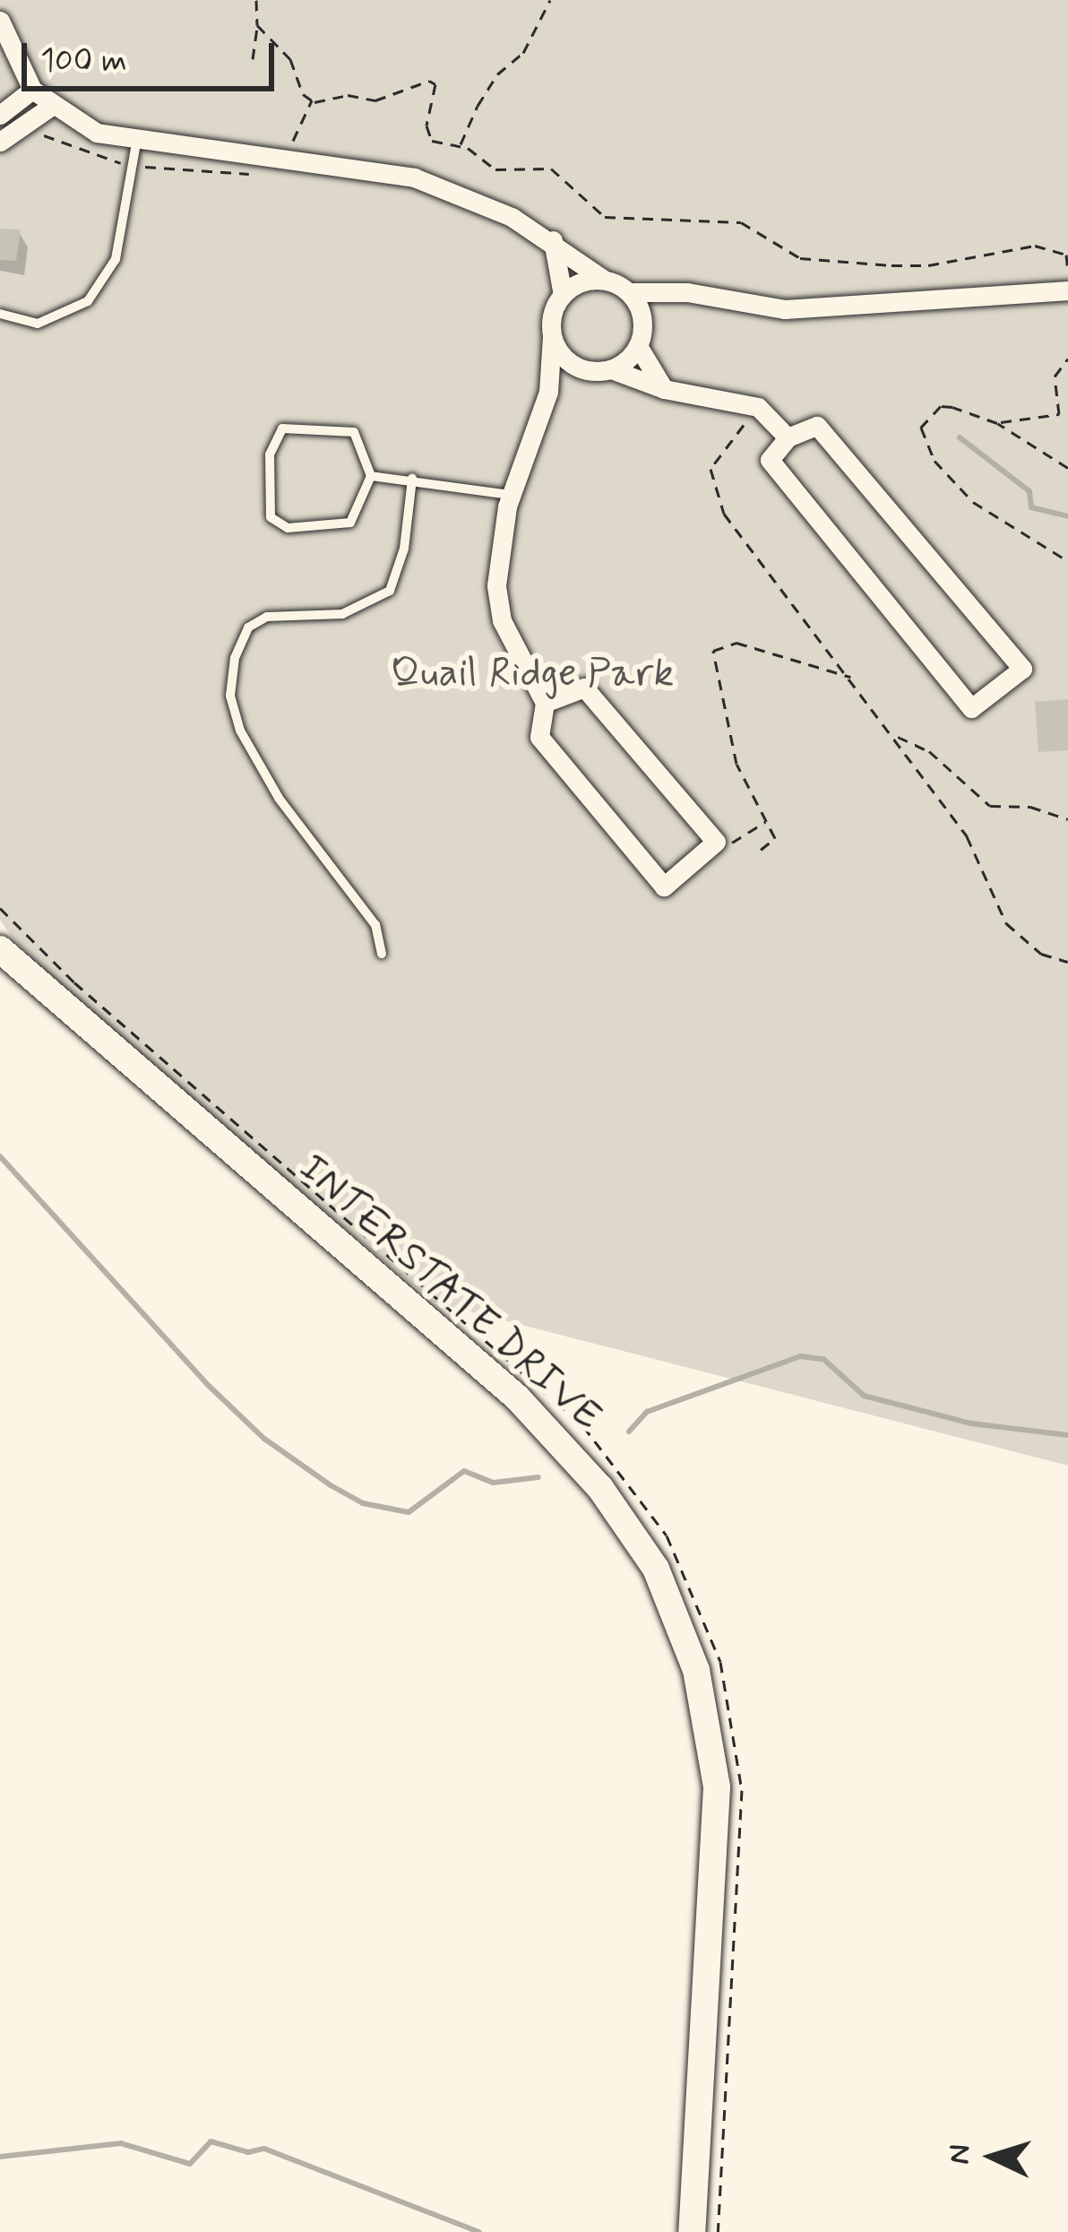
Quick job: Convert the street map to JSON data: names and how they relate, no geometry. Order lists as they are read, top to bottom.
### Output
{
  "streets": {
    "main road": ["INTERSTATE DRIVE"]
  },
  "parks": ["Quail Ridge Park"],
  "scale_bar": "100 m",
  "north": "left"
}
